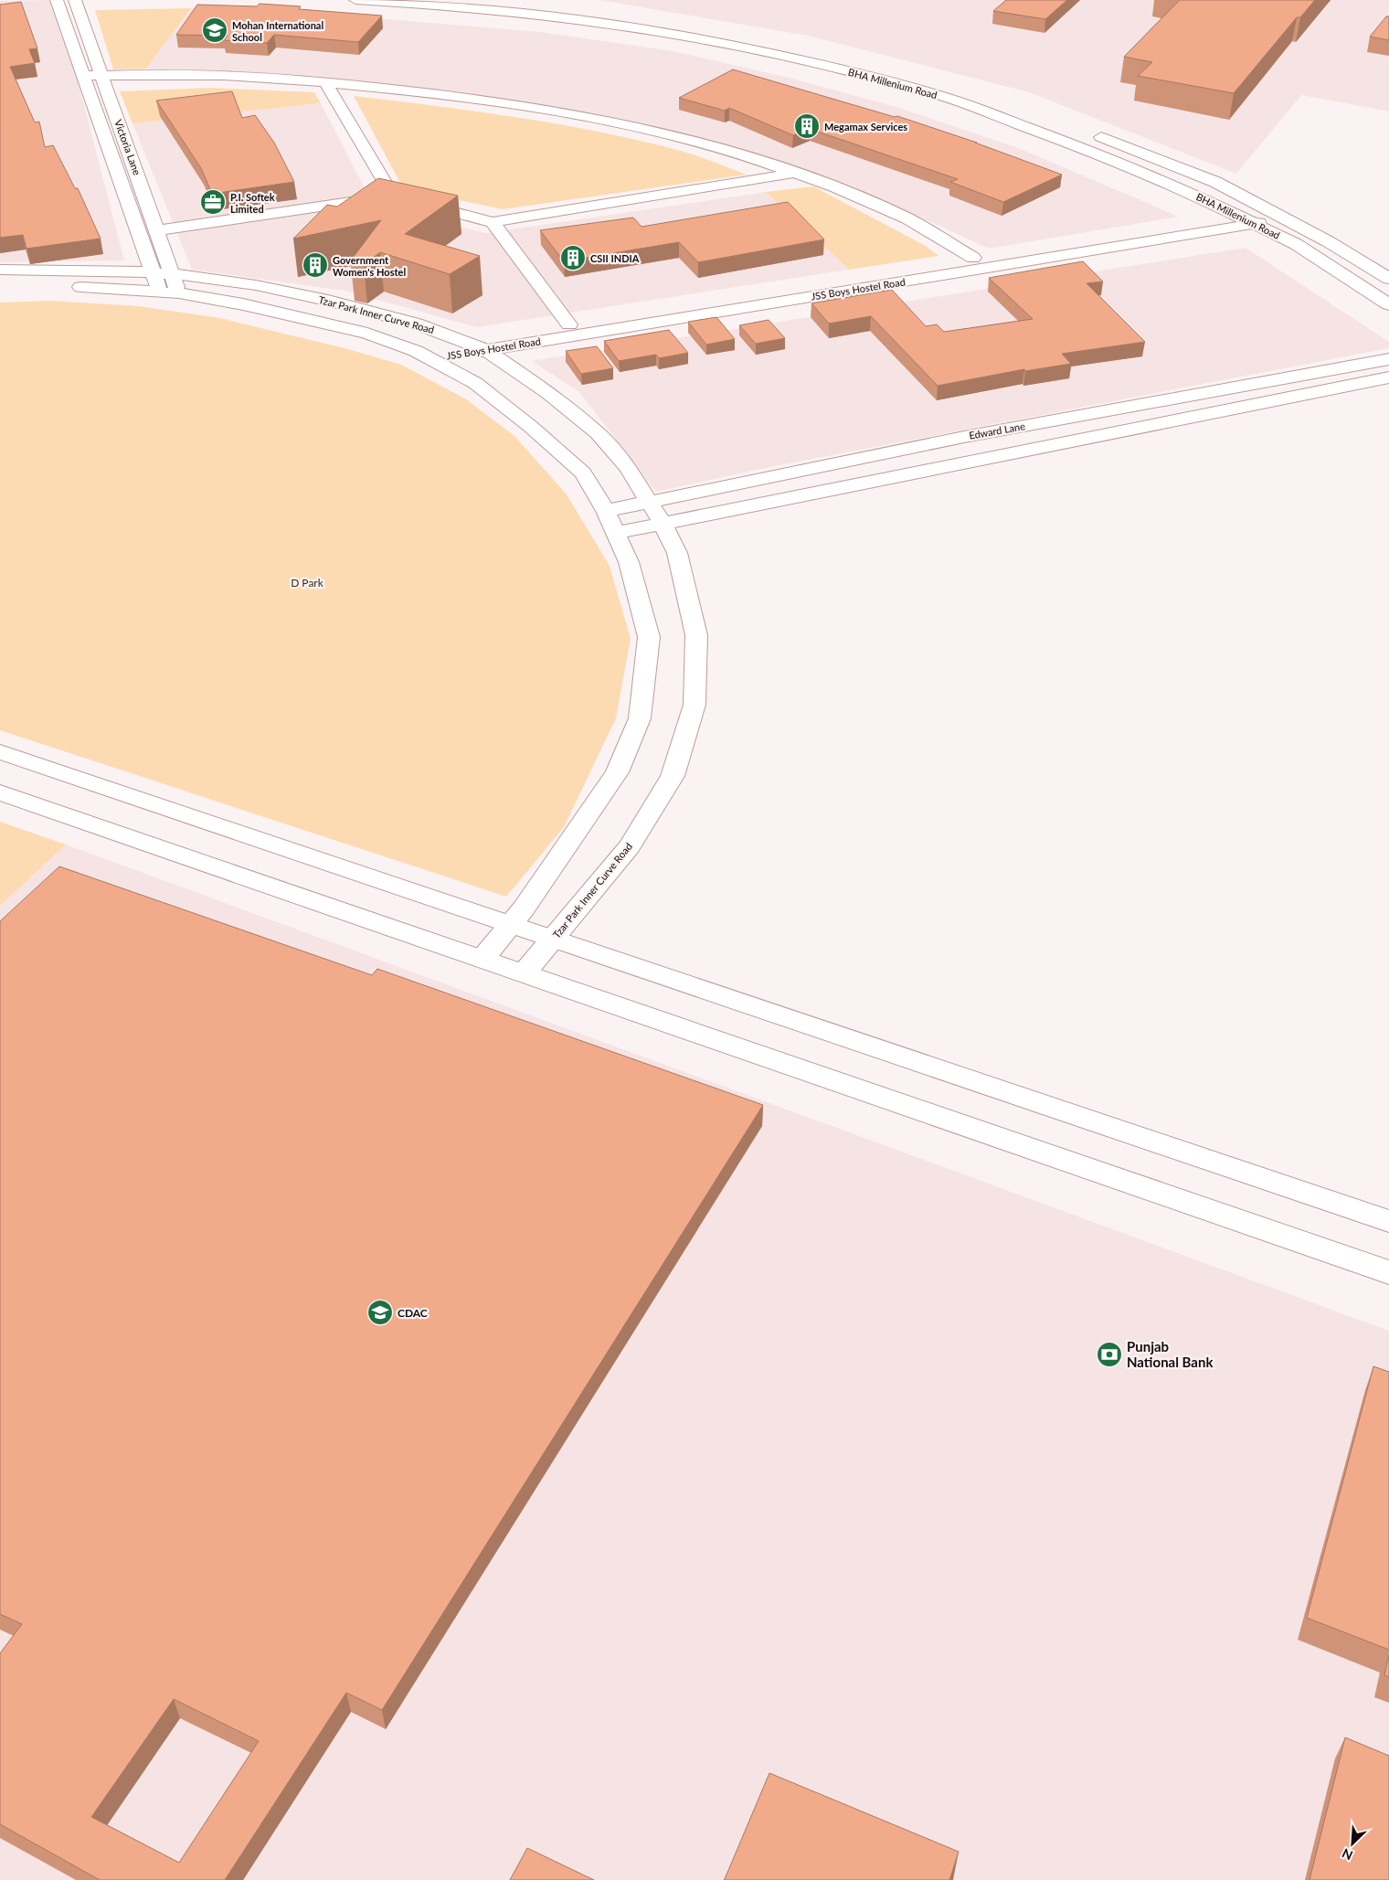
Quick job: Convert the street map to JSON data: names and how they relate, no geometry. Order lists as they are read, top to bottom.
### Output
{
  "streets": {
    "street": [
      "BHA Millenium Road",
      "Victoria Lane",
      "JSS Boys Hostel Road",
      "Tzar Park Inner Curve Road",
      "Edward Lane"
    ]
  },
  "crossings": [
    ["BHA Millenium Road", "JSS Boys Hostel Road"],
    ["Victoria Lane", "Tzar Park Inner Curve Road"],
    ["JSS Boys Hostel Road", "Tzar Park Inner Curve Road"],
    ["Tzar Park Inner Curve Road", "Edward Lane"]
  ],
  "parks": ["D Park"],
  "places": {
    "school or university": ["Mohan International School", "CDAC"],
    "building": ["Megamax Services", "CSII INDIA", "Government Women's Hostel"],
    "office": ["P.I. Softek Limited"],
    "bank": ["Punjab National Bank"]
  },
  "north": "bottom left"
}
